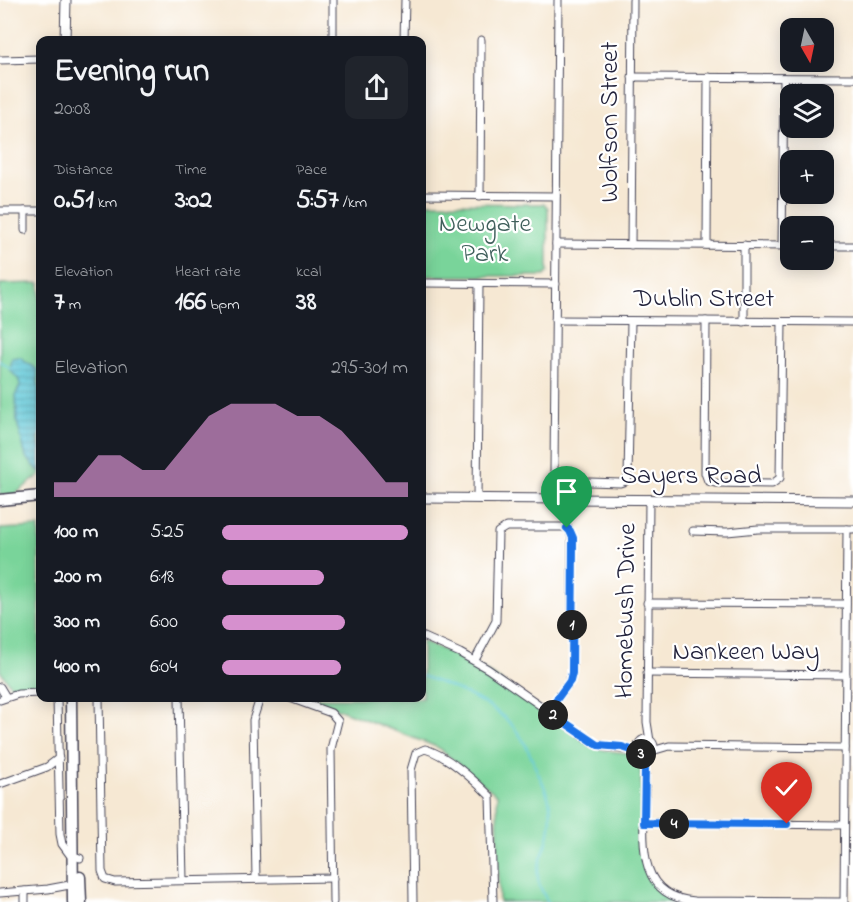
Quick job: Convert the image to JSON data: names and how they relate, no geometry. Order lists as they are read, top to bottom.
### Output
{
  "streets": {
    "street": [
      "Wolfson Street",
      "Dublin Street",
      "Sayers Road",
      "Homebush Drive",
      "Nankeen Way"
    ]
  },
  "crossings": [
    ["Sayers Road", "Homebush Drive"],
    ["Homebush Drive", "Nankeen Way"]
  ],
  "parks": ["Newgate Park"],
  "north": "bottom",
  "page": {
    "map_buttons": ["+", "−"],
    "heading": ["Evening run", "20:08"],
    "stats": [
      ["Distance", "0.51 km"],
      ["Time", "3:02"],
      ["Pace", "5:57 /km"],
      ["Elevation", "7 m"],
      ["Heart rate", "166 bpm"],
      ["kcal", "38"]
    ],
    "chart": ["Elevation", "295–301 m"],
    "list": [
      {
        "name": "100 m",
        "note": "5:25"
      },
      {
        "name": "200 m",
        "note": "6:18"
      },
      {
        "name": "300 m",
        "note": "6:00"
      },
      {
        "name": "400 m",
        "note": "6:04"
      }
    ],
    "pins": [
      "1",
      "2",
      "3",
      "4"
    ]
  }
}
